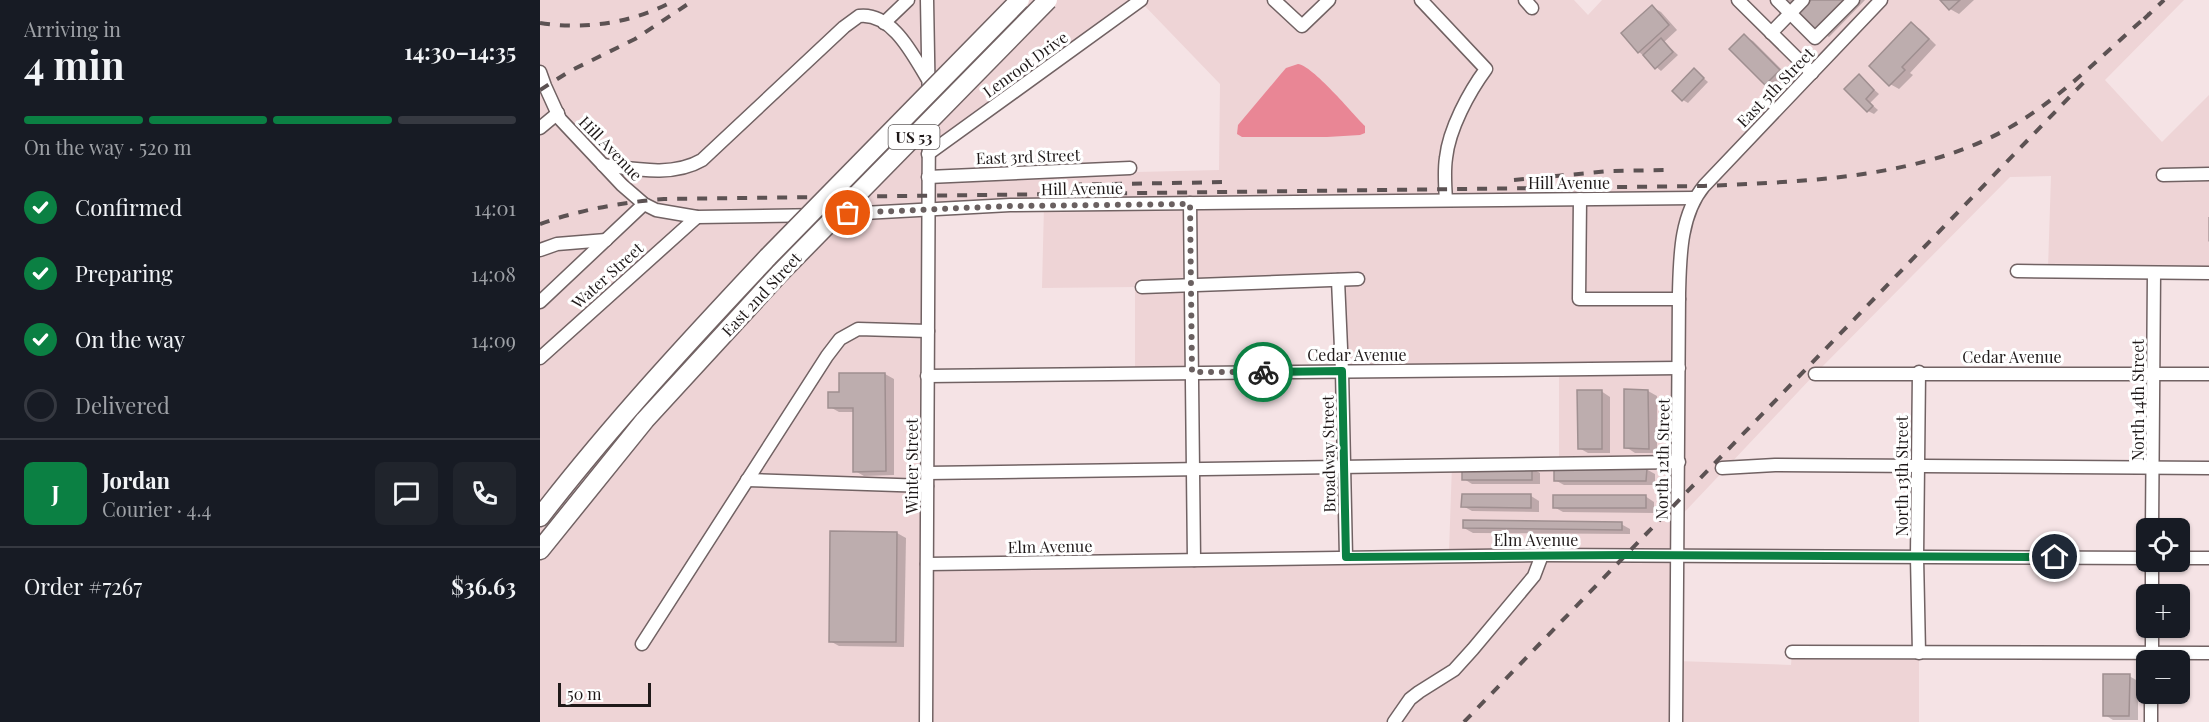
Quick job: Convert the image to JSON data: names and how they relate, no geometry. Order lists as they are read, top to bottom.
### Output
{
  "streets": {
    "highway": ["US 53", "East 2nd Street"],
    "street": [
      "Lenroot Drive",
      "East 5th Street",
      "Hill Avenue",
      "East 3rd Street",
      "Water Street",
      "Cedar Avenue",
      "North 14th Street",
      "Broadway Street",
      "North 12th Street",
      "Winter Street",
      "North 13th Street",
      "Elm Avenue"
    ]
  },
  "crossings": [
    ["Lenroot Drive", "Winter Street"],
    ["East 5th Street", "Hill Avenue"],
    ["East 5th Street", "North 12th Street"],
    ["Hill Avenue", "Water Street"],
    ["Hill Avenue", "North 12th Street"],
    ["Hill Avenue", "Winter Street"],
    ["East 3rd Street", "Winter Street"],
    ["Cedar Avenue", "North 14th Street"],
    ["Cedar Avenue", "Broadway Street"],
    ["Cedar Avenue", "North 12th Street"],
    ["Cedar Avenue", "Winter Street"],
    ["Cedar Avenue", "North 13th Street"],
    ["Broadway Street", "Elm Avenue"],
    ["North 12th Street", "Elm Avenue"],
    ["Winter Street", "Elm Avenue"],
    ["North 13th Street", "Elm Avenue"]
  ],
  "scale_bar": "50 m",
  "page": {
    "heading": ["4 min", "Arriving in", "14:30–14:35"],
    "panel": [
      "Jordan",
      "Courier · 4.4",
      "Order #7267",
      "$36.63"
    ],
    "bar": "On the way · 520 m",
    "list": [
      ["Confirmed", "14:01"],
      ["Preparing", "14:08"],
      ["On the way", "14:09"],
      "Delivered"
    ],
    "round": "J",
    "map_buttons": ["+", "−"],
    "scale": "50 m"
  }
}
